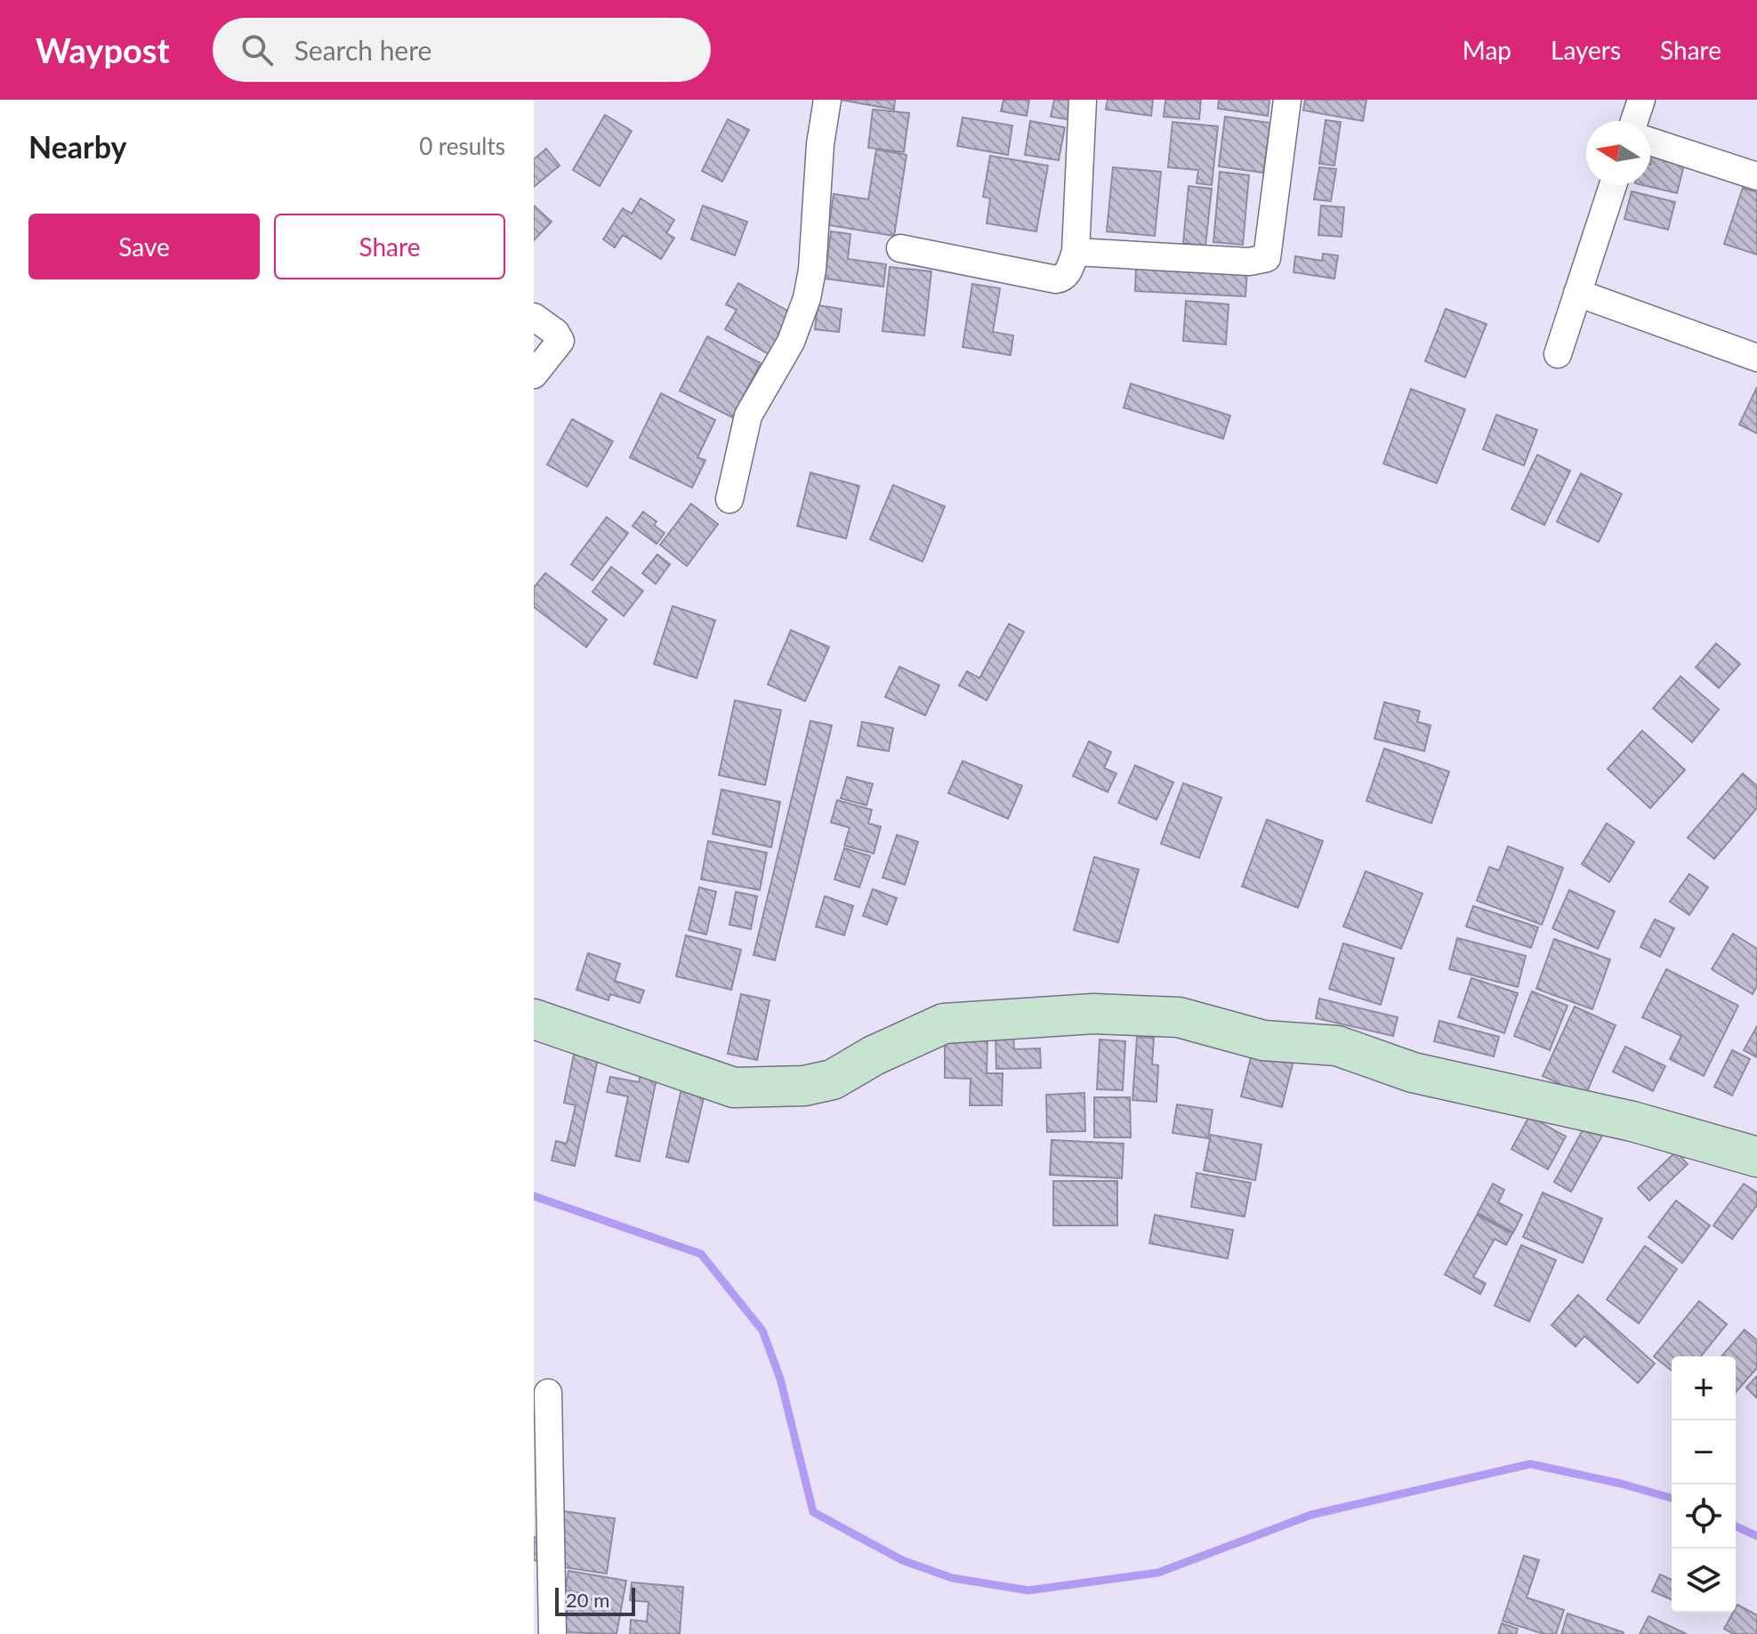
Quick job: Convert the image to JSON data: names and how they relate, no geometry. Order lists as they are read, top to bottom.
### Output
{
  "scale_bar": "20 m",
  "north": "left",
  "page": {
    "header": "Waypost",
    "search": "Search here",
    "nav": ["Map", "Layers", "Share"],
    "heading": ["Nearby", "0 results"],
    "buttons": ["Save", "Share"],
    "map_buttons": ["+", "−"],
    "scale": "20 m"
  }
}
